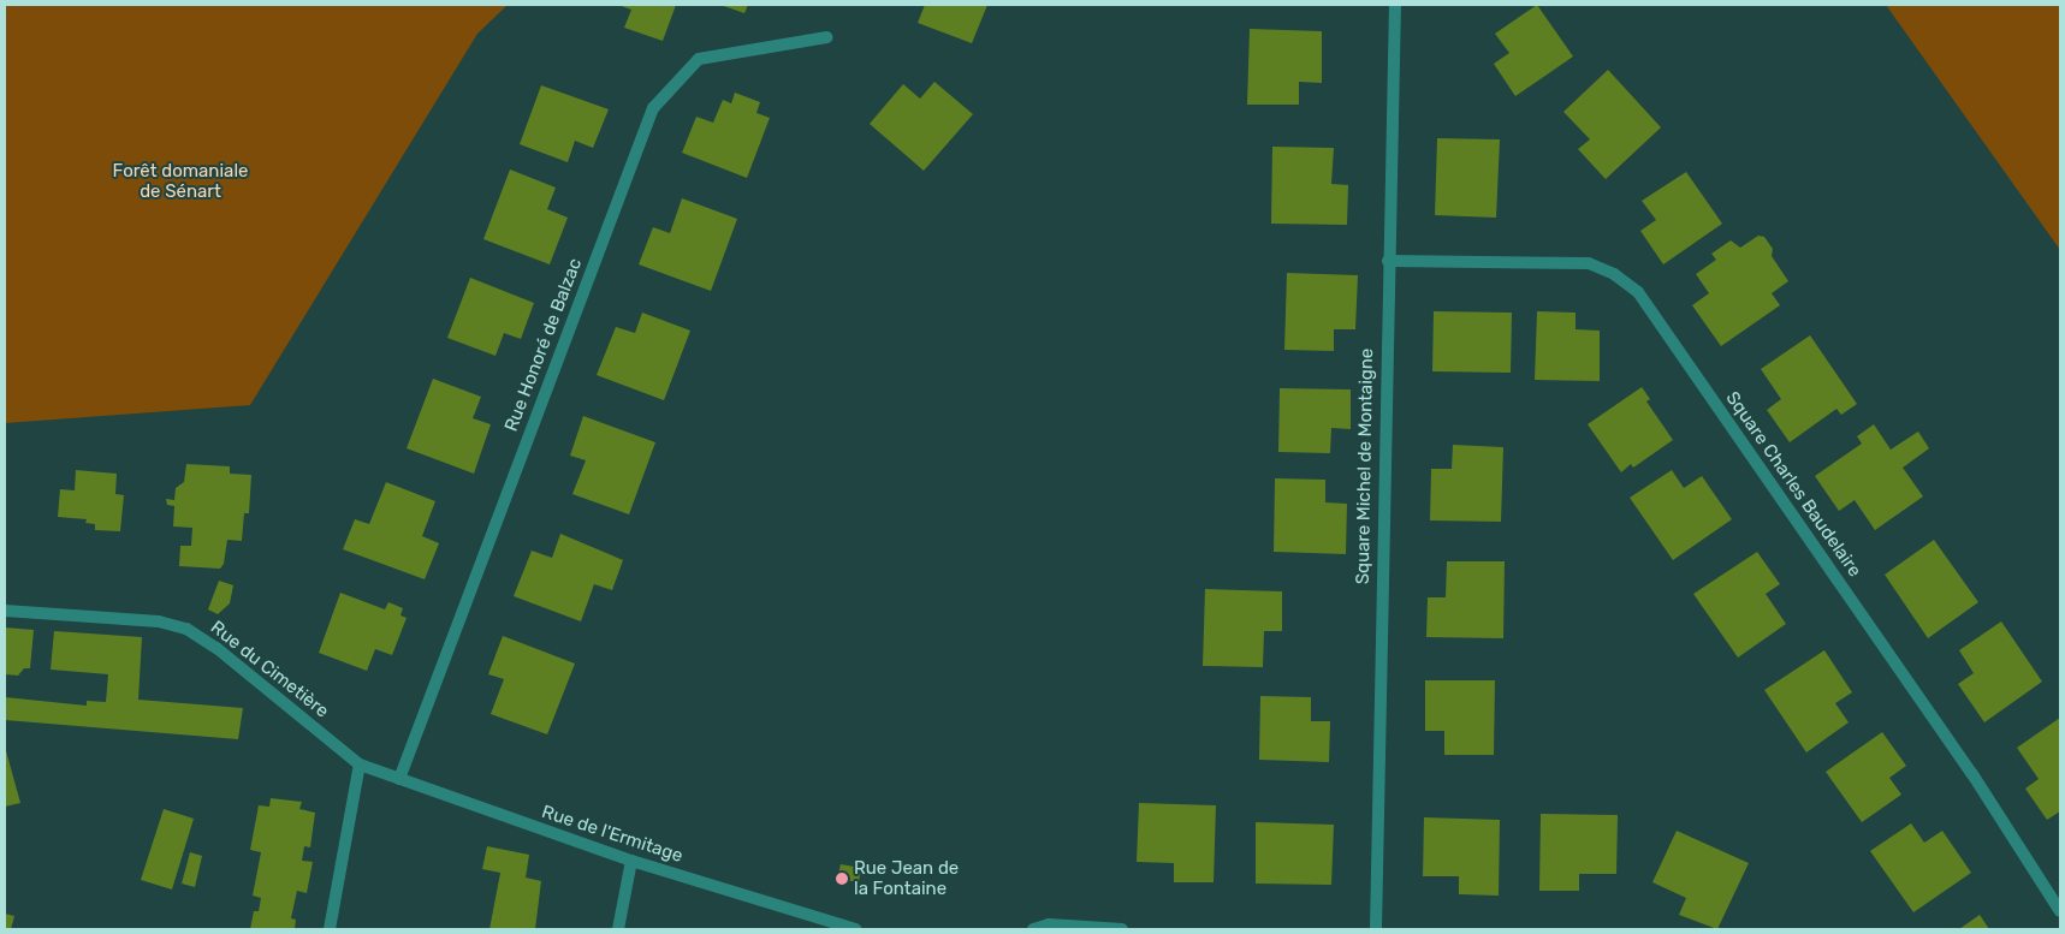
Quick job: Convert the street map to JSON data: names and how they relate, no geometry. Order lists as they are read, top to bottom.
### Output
{
  "streets": {
    "street": [
      "Rue Honoré de Balzac",
      "Square Michel de Montaigne",
      "Square Charles Baudelaire",
      "Rue du Cimetière",
      "Rue de l'Ermitage"
    ]
  },
  "crossings": [
    ["Rue Honoré de Balzac", "Rue de l'Ermitage"],
    ["Square Michel de Montaigne", "Square Charles Baudelaire"],
    ["Rue du Cimetière", "Rue de l'Ermitage"]
  ],
  "parks": ["Forêt domaniale de Sénart"],
  "places": ["Rue Jean de la Fontaine"]
}
